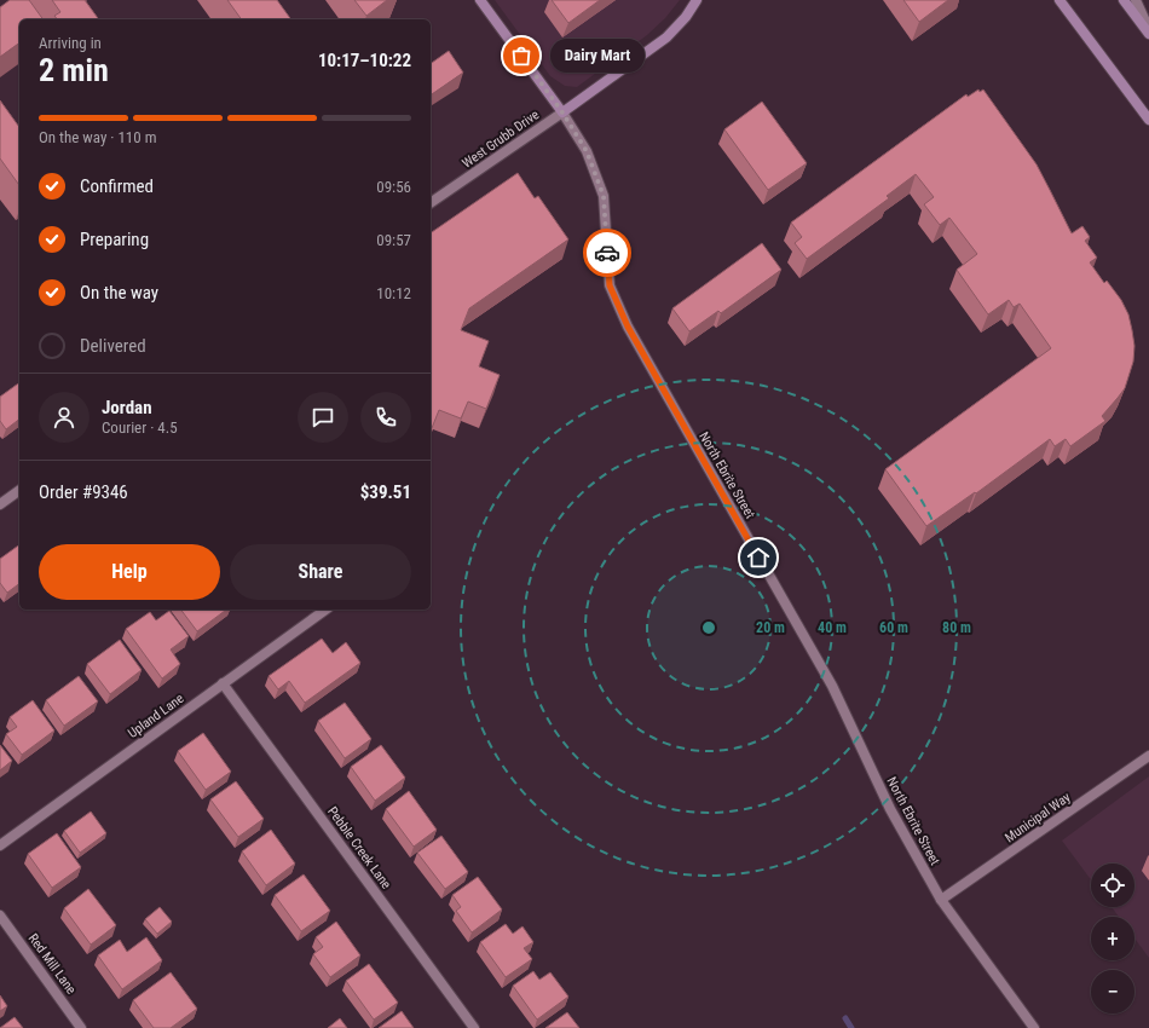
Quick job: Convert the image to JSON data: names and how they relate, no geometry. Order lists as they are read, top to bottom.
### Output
{
  "streets": {
    "street": [
      "West Grubb Drive",
      "North Ebrite Street",
      "Upland Lane",
      "Municipal Way",
      "Pebble Creek Lane",
      "Red Mill Lane"
    ]
  },
  "crossings": [
    ["West Grubb Drive", "North Ebrite Street"],
    ["North Ebrite Street", "Municipal Way"],
    ["Upland Lane", "Pebble Creek Lane"]
  ],
  "places": ["Dairy Mart"],
  "page": {
    "heading": ["2 min", "Arriving in", "10:17–10:22"],
    "panel": [
      "Jordan",
      "Courier · 4.5",
      "Order #9346",
      "$39.51"
    ],
    "bubble": "Dairy Mart",
    "bar": "On the way · 110 m",
    "list": [
      ["Confirmed", "09:56"],
      ["Preparing", "09:57"],
      ["On the way", "10:12"],
      "Delivered"
    ],
    "buttons": ["Help", "Share"],
    "map_buttons": ["+", "−"]
  },
  "rings": [
    "20 m",
    "40 m",
    "60 m",
    "80 m"
  ]
}
